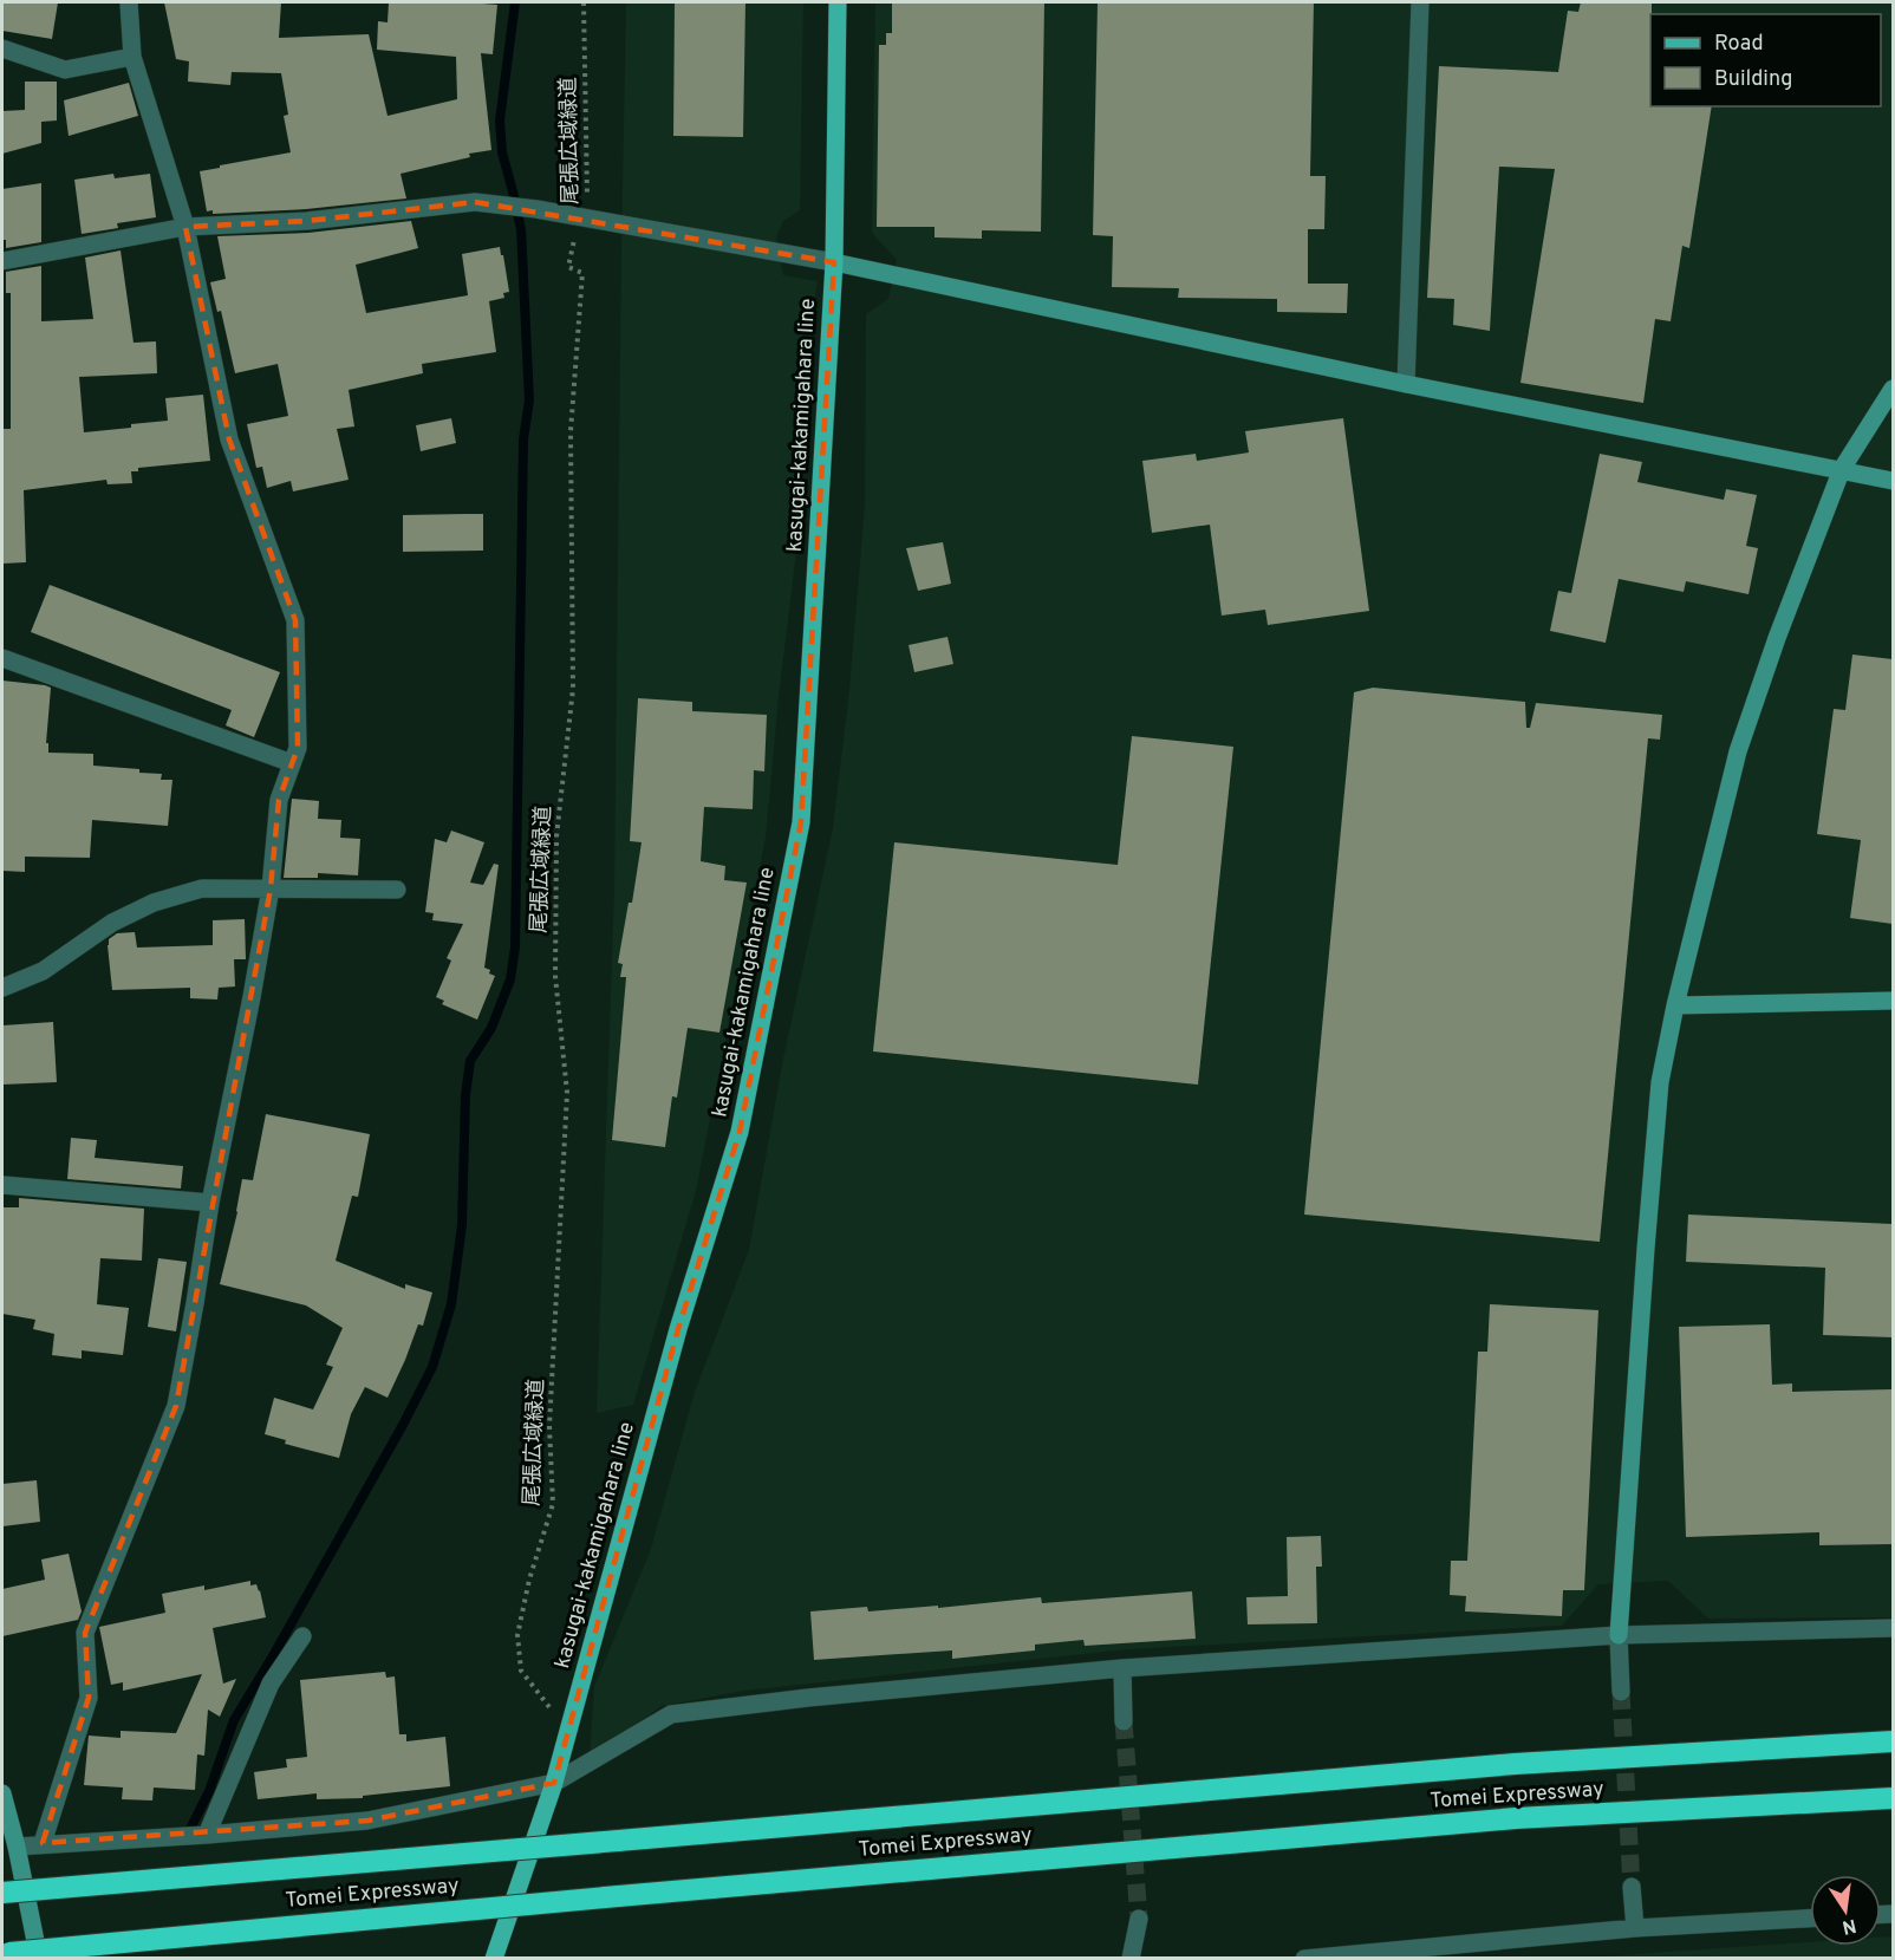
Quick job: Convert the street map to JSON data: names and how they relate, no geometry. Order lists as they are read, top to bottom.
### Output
{
  "streets": {
    "highway": ["Tomei Expressway"],
    "main road": ["kasugai-kakamigahara line"],
    "path": ["尾張広域緑道"]
  },
  "crossings": [
    ["尾張広域緑道", "kasugai-kakamigahara line"]
  ],
  "legend": ["Road", "Building"],
  "north": "bottom"
}
